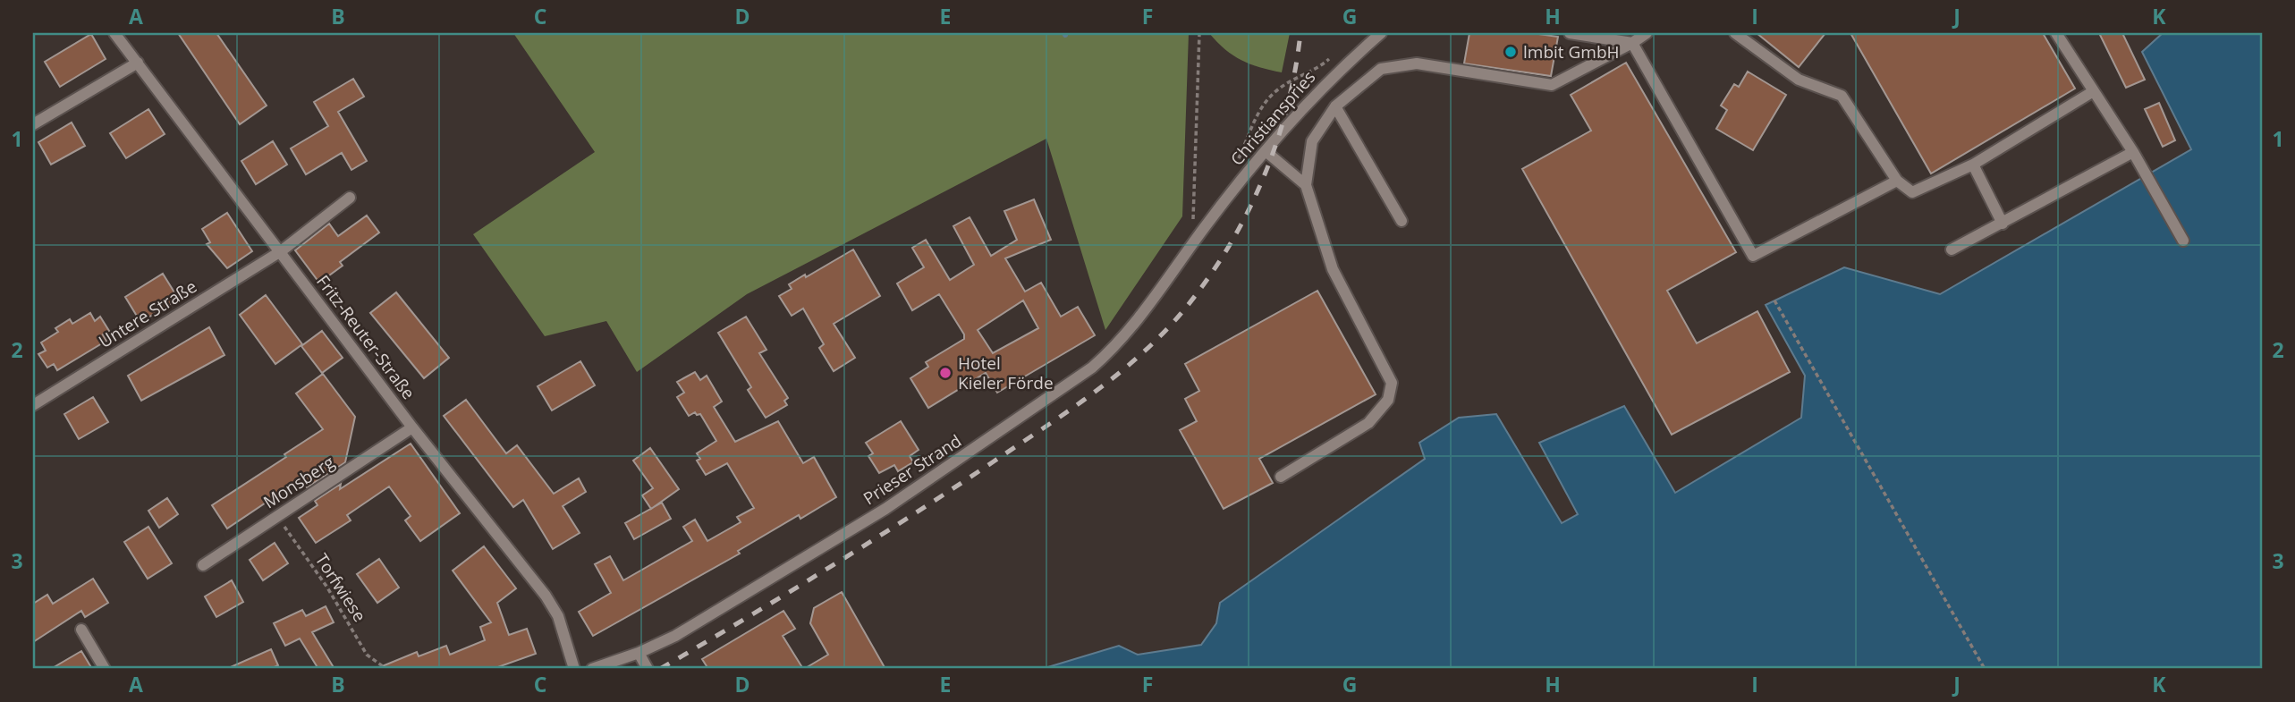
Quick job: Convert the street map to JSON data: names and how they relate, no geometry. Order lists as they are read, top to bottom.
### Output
{
  "streets": {
    "street": [
      "Christianspries",
      "Untere Straße",
      "Fritz-Reuter-Straße",
      "Prieser Strand",
      "Monsberg"
    ],
    "path": ["Torfwiese"]
  },
  "crossings": [
    ["Christianspries", "Prieser Strand"],
    ["Untere Straße", "Fritz-Reuter-Straße"],
    ["Fritz-Reuter-Straße", "Monsberg"],
    ["Monsberg", "Torfwiese"]
  ],
  "places": ["lmbit GmbH", "Hotel Kieler Förde"],
  "grid": {
    "columns": [
      "A",
      "B",
      "C",
      "D",
      "E",
      "F",
      "G",
      "H",
      "I",
      "J",
      "K"
    ],
    "rows": ["1", "2", "3"]
  }
}
